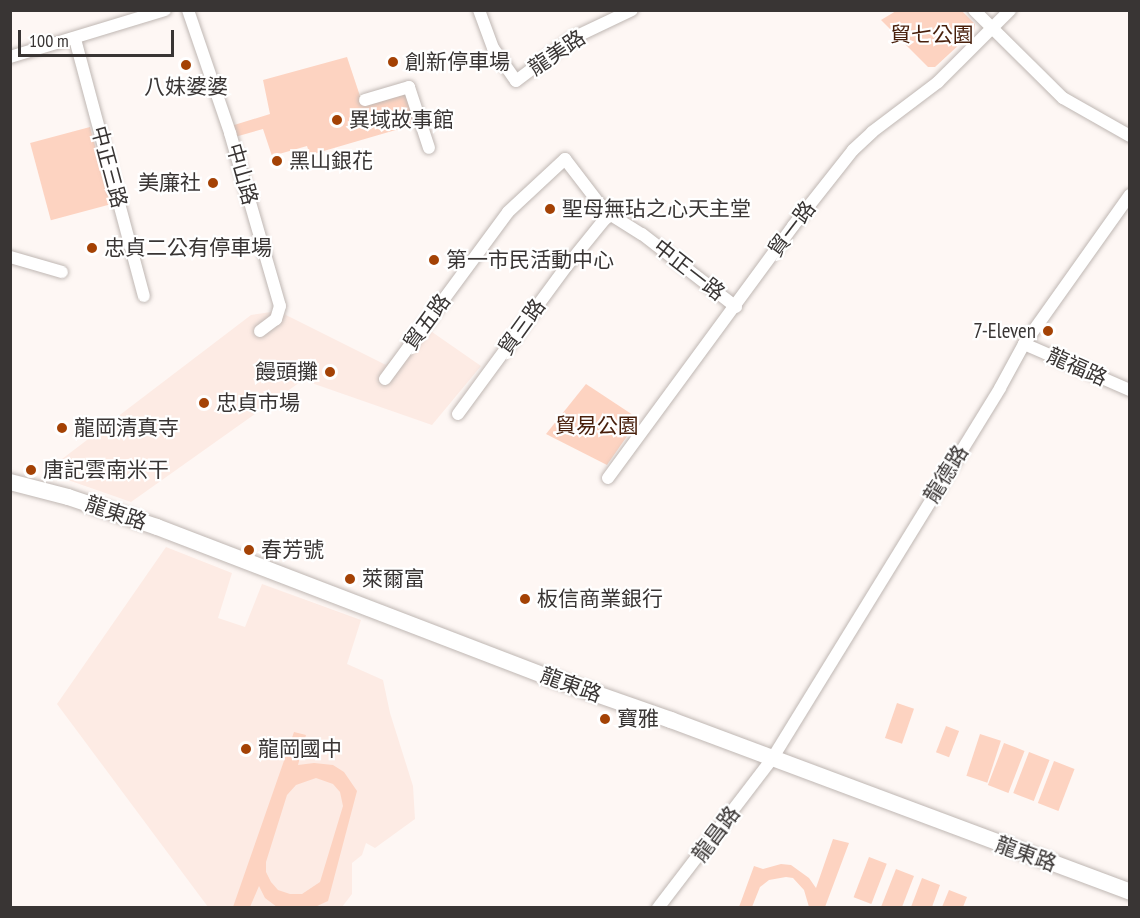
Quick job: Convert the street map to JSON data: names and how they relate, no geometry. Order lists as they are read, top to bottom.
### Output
{
  "streets": {
    "street": [
      "龍美路",
      "中正三路",
      "中山路",
      "貿一路",
      "中正一路",
      "貿五路",
      "貿三路",
      "龍福路",
      "龍德路",
      "龍東路",
      "龍昌路"
    ]
  },
  "crossings": [
    ["貿一路", "中正一路"],
    ["中正一路", "貿五路"],
    ["中正一路", "貿三路"],
    ["龍福路", "龍德路"],
    ["龍德路", "龍東路"],
    ["龍德路", "龍昌路"],
    ["龍東路", "龍昌路"]
  ],
  "parks": ["貿七公園", "貿易公園"],
  "places": [
    "創新停車場",
    "八妹婆婆",
    "異域故事館",
    "黑山銀花",
    "美廉社",
    "聖母無玷之心天主堂",
    "忠貞二公有停車場",
    "第一市民活動中心",
    "7-Eleven",
    "饅頭攤",
    "忠貞市場",
    "龍岡清真寺",
    "唐記雲南米干",
    "春芳號",
    "萊爾富",
    "板信商業銀行",
    "寶雅",
    "龍岡國中"
  ],
  "scale_bar": "100 m"
}
